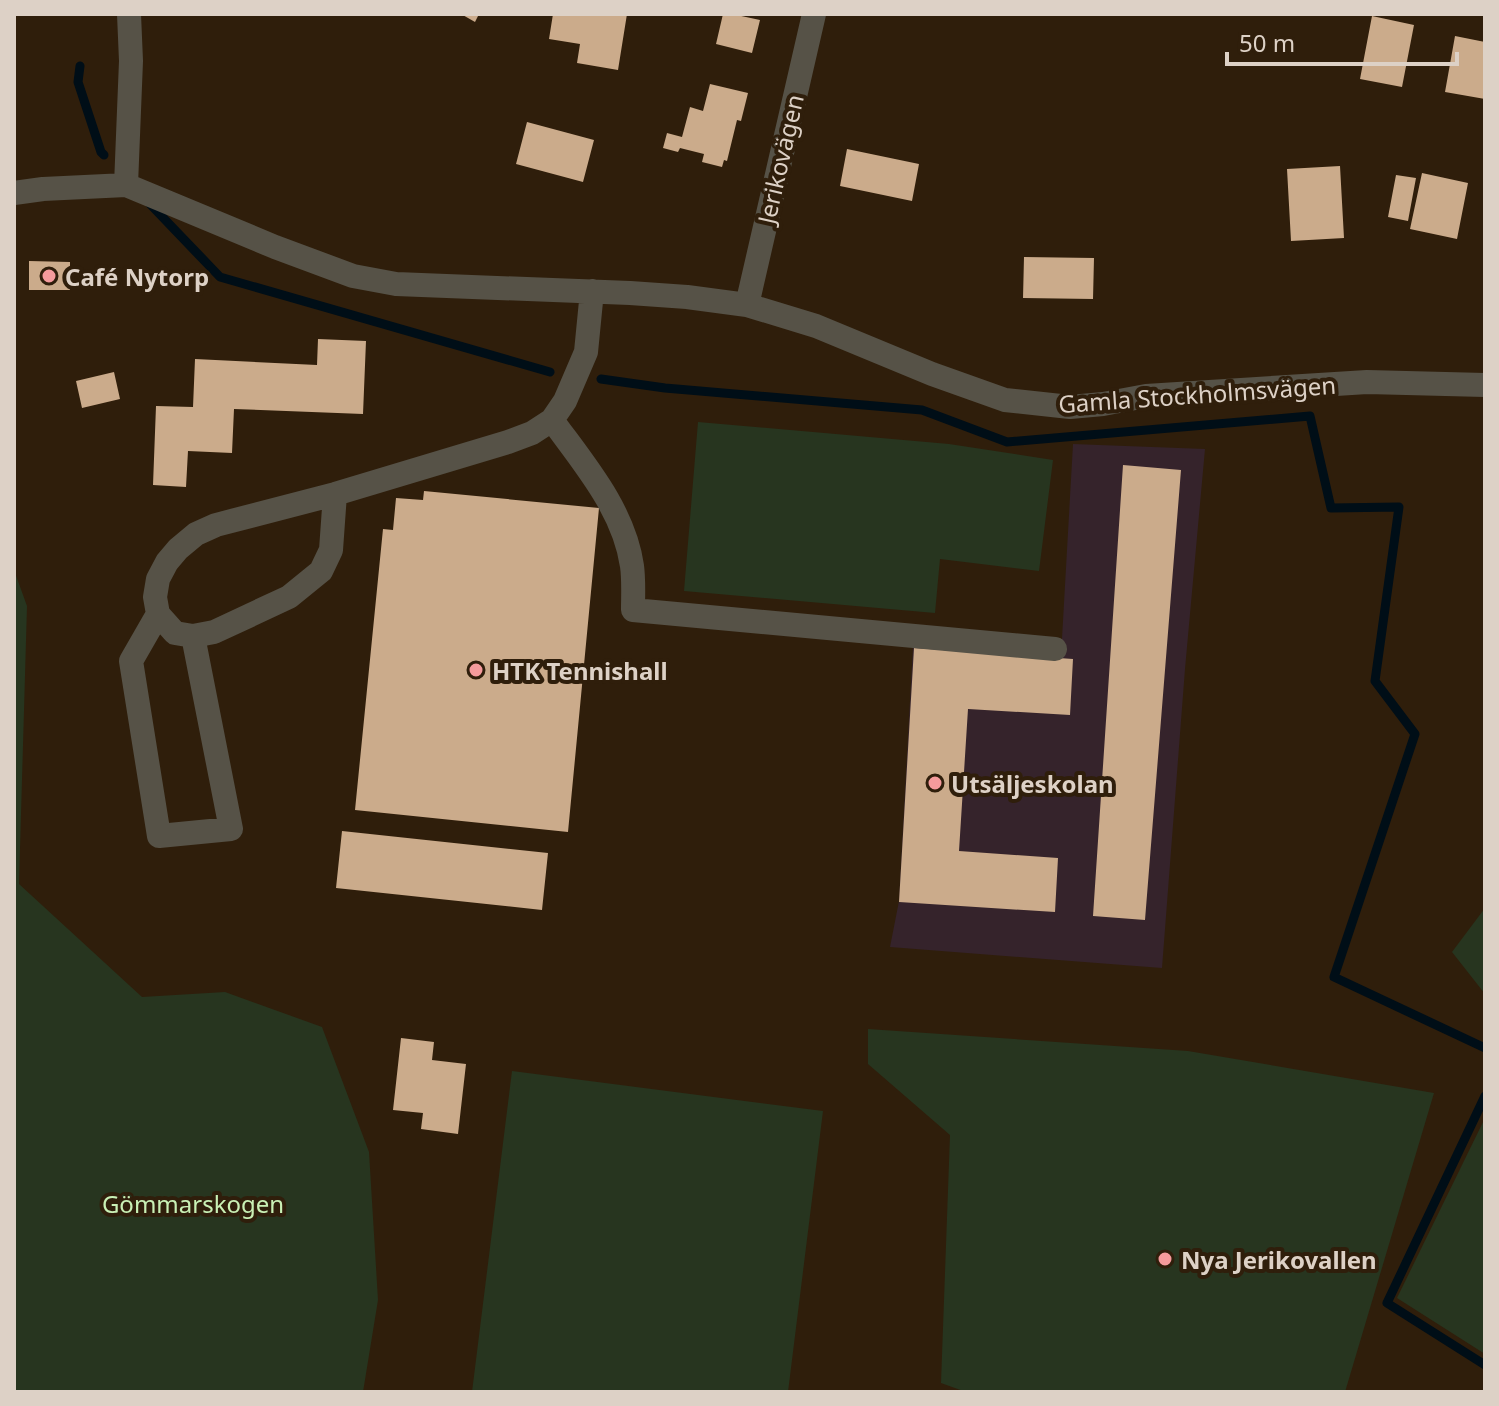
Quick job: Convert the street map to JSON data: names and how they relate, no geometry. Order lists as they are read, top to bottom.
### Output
{
  "streets": {
    "street": ["Jerikovägen", "Gamla Stockholmsvägen"]
  },
  "crossings": [
    ["Jerikovägen", "Gamla Stockholmsvägen"]
  ],
  "parks": ["Gömmarskogen"],
  "places": [
    "Café Nytorp",
    "HTK Tennishall",
    "Utsäljeskolan",
    "Nya Jerikovallen"
  ],
  "scale_bar": "50 m"
}
